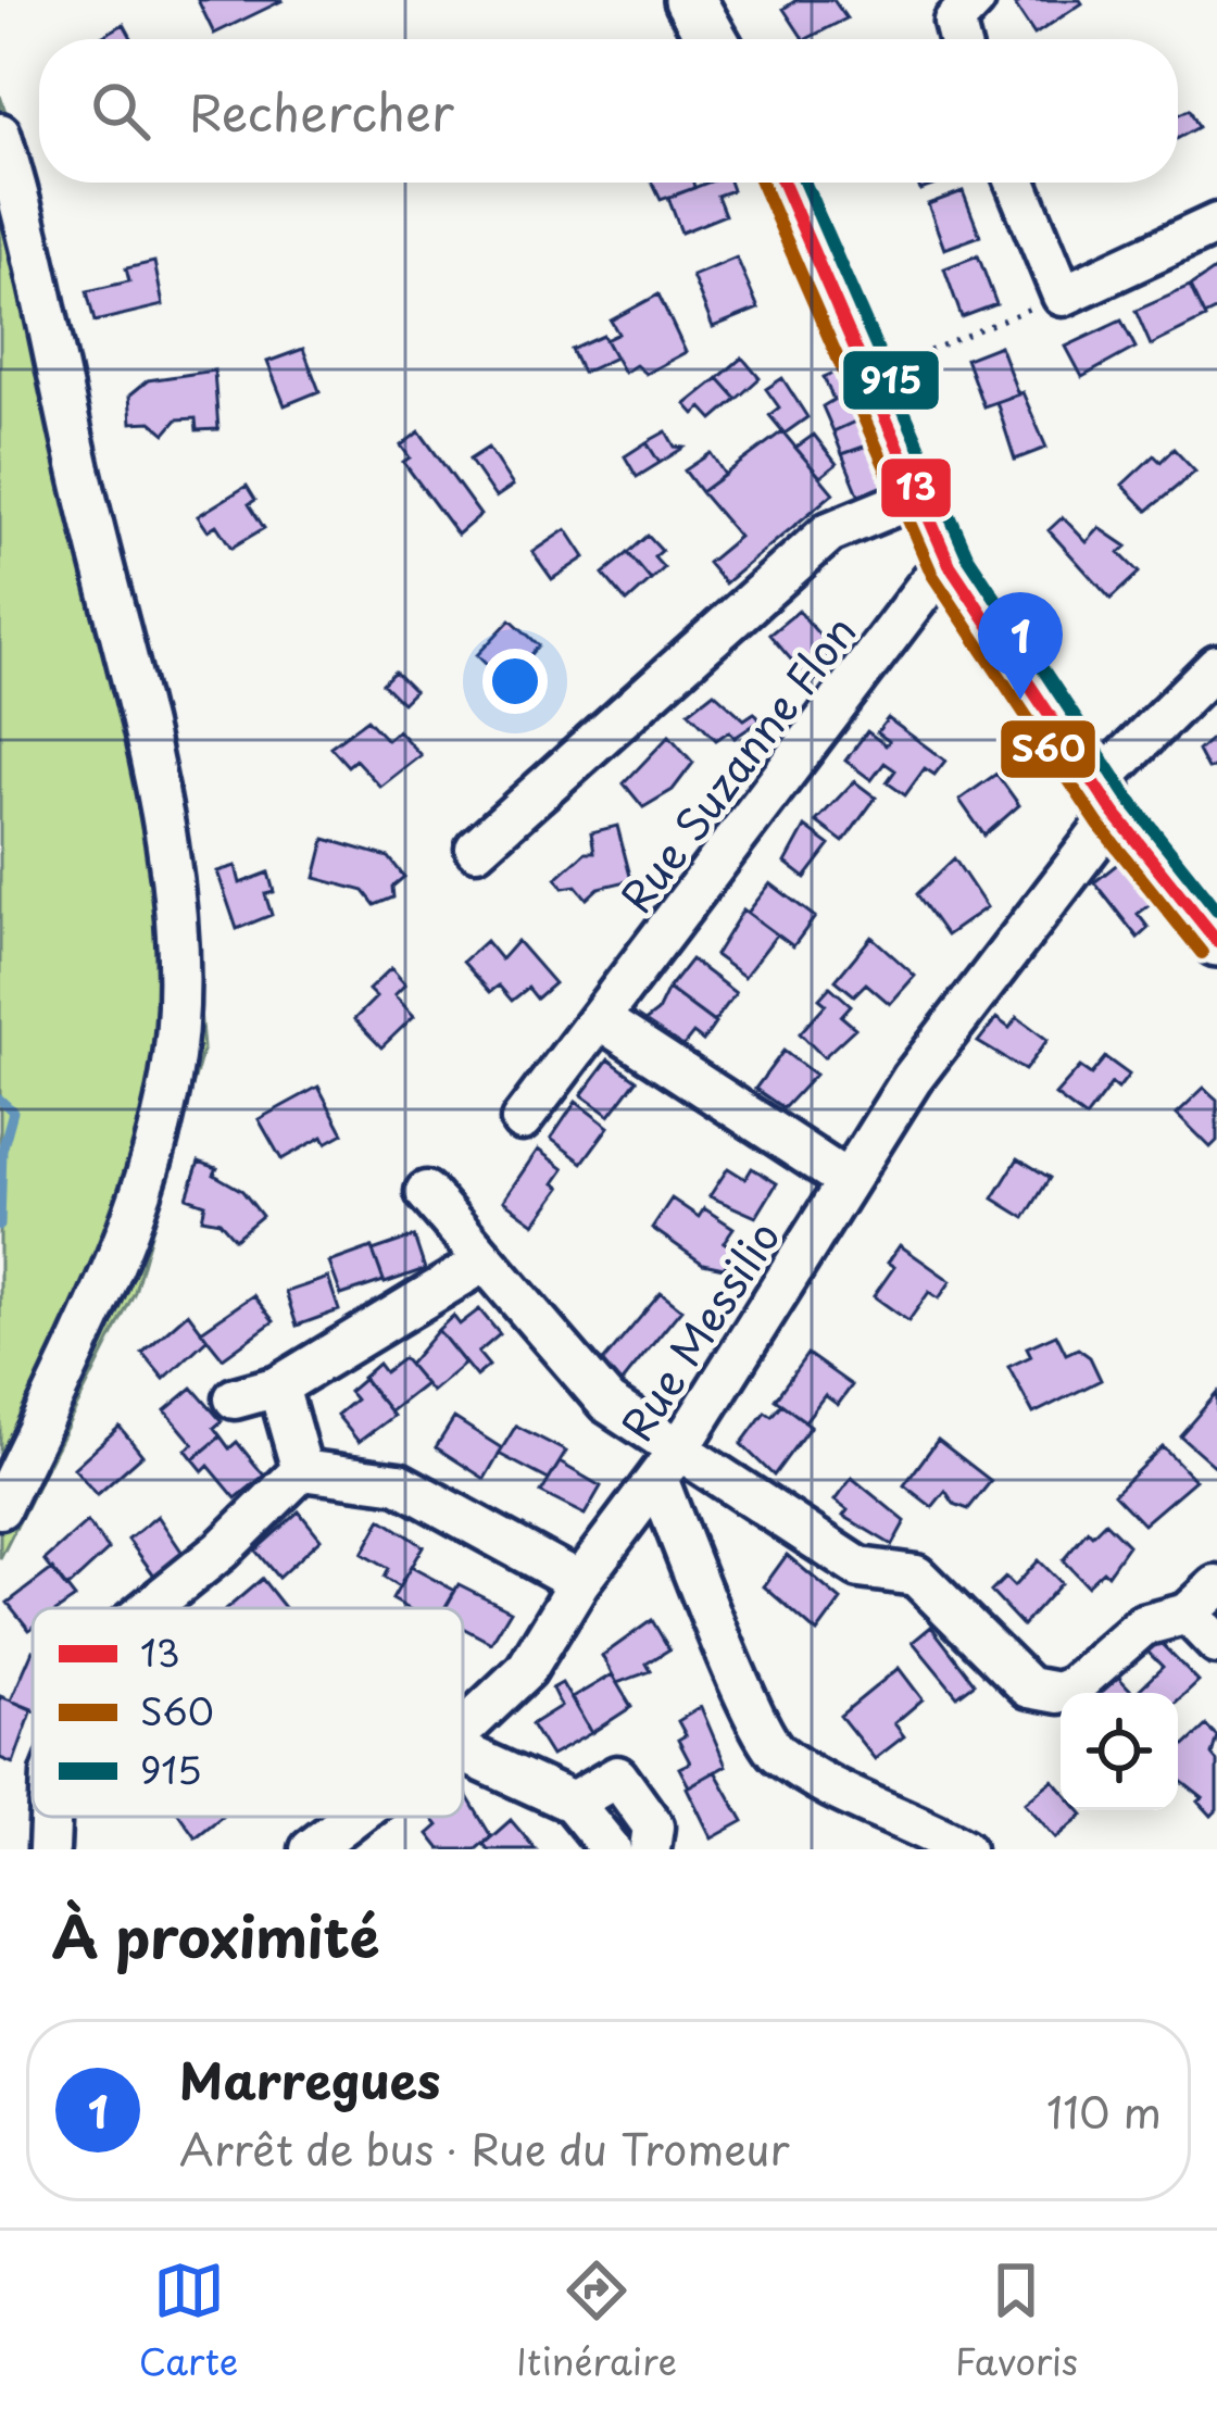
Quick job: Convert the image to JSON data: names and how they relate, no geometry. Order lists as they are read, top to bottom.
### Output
{
  "streets": {
    "street": ["Rue Suzanne Flon", "Rue Messilio"]
  },
  "lines": ["transit line 13", "transit line S60", "transit line 915"],
  "legend": ["13", "S60", "915"],
  "page": {
    "search": "Rechercher",
    "pins": "1",
    "heading": "À proximité",
    "list": [
      {
        "mark": "1",
        "name": "Marregues",
        "note": "Arrêt de bus · Rue du Tromeur",
        "value": "110 m"
      }
    ],
    "nav": ["Carte", "Itinéraire", "Favoris"]
  }
}
